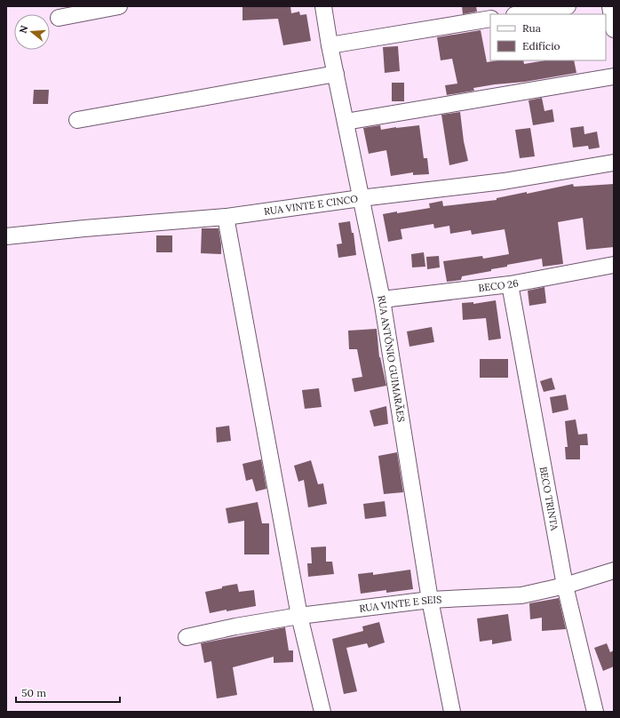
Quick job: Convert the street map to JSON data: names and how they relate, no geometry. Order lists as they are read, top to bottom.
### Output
{
  "streets": {
    "street": [
      "RUA VINTE E CINCO",
      "BECO 26",
      "RUA ANTÔNIO GUIMARÃES",
      "BECO TRINTA",
      "RUA VINTE E SEIS"
    ]
  },
  "crossings": [
    ["RUA VINTE E CINCO", "RUA ANTÔNIO GUIMARÃES"],
    ["BECO 26", "RUA ANTÔNIO GUIMARÃES"],
    ["BECO 26", "BECO TRINTA"],
    ["RUA ANTÔNIO GUIMARÃES", "RUA VINTE E SEIS"],
    ["BECO TRINTA", "RUA VINTE E SEIS"]
  ],
  "legend": ["Rua", "Edifício"],
  "scale_bar": "50 m",
  "north": "left"
}
